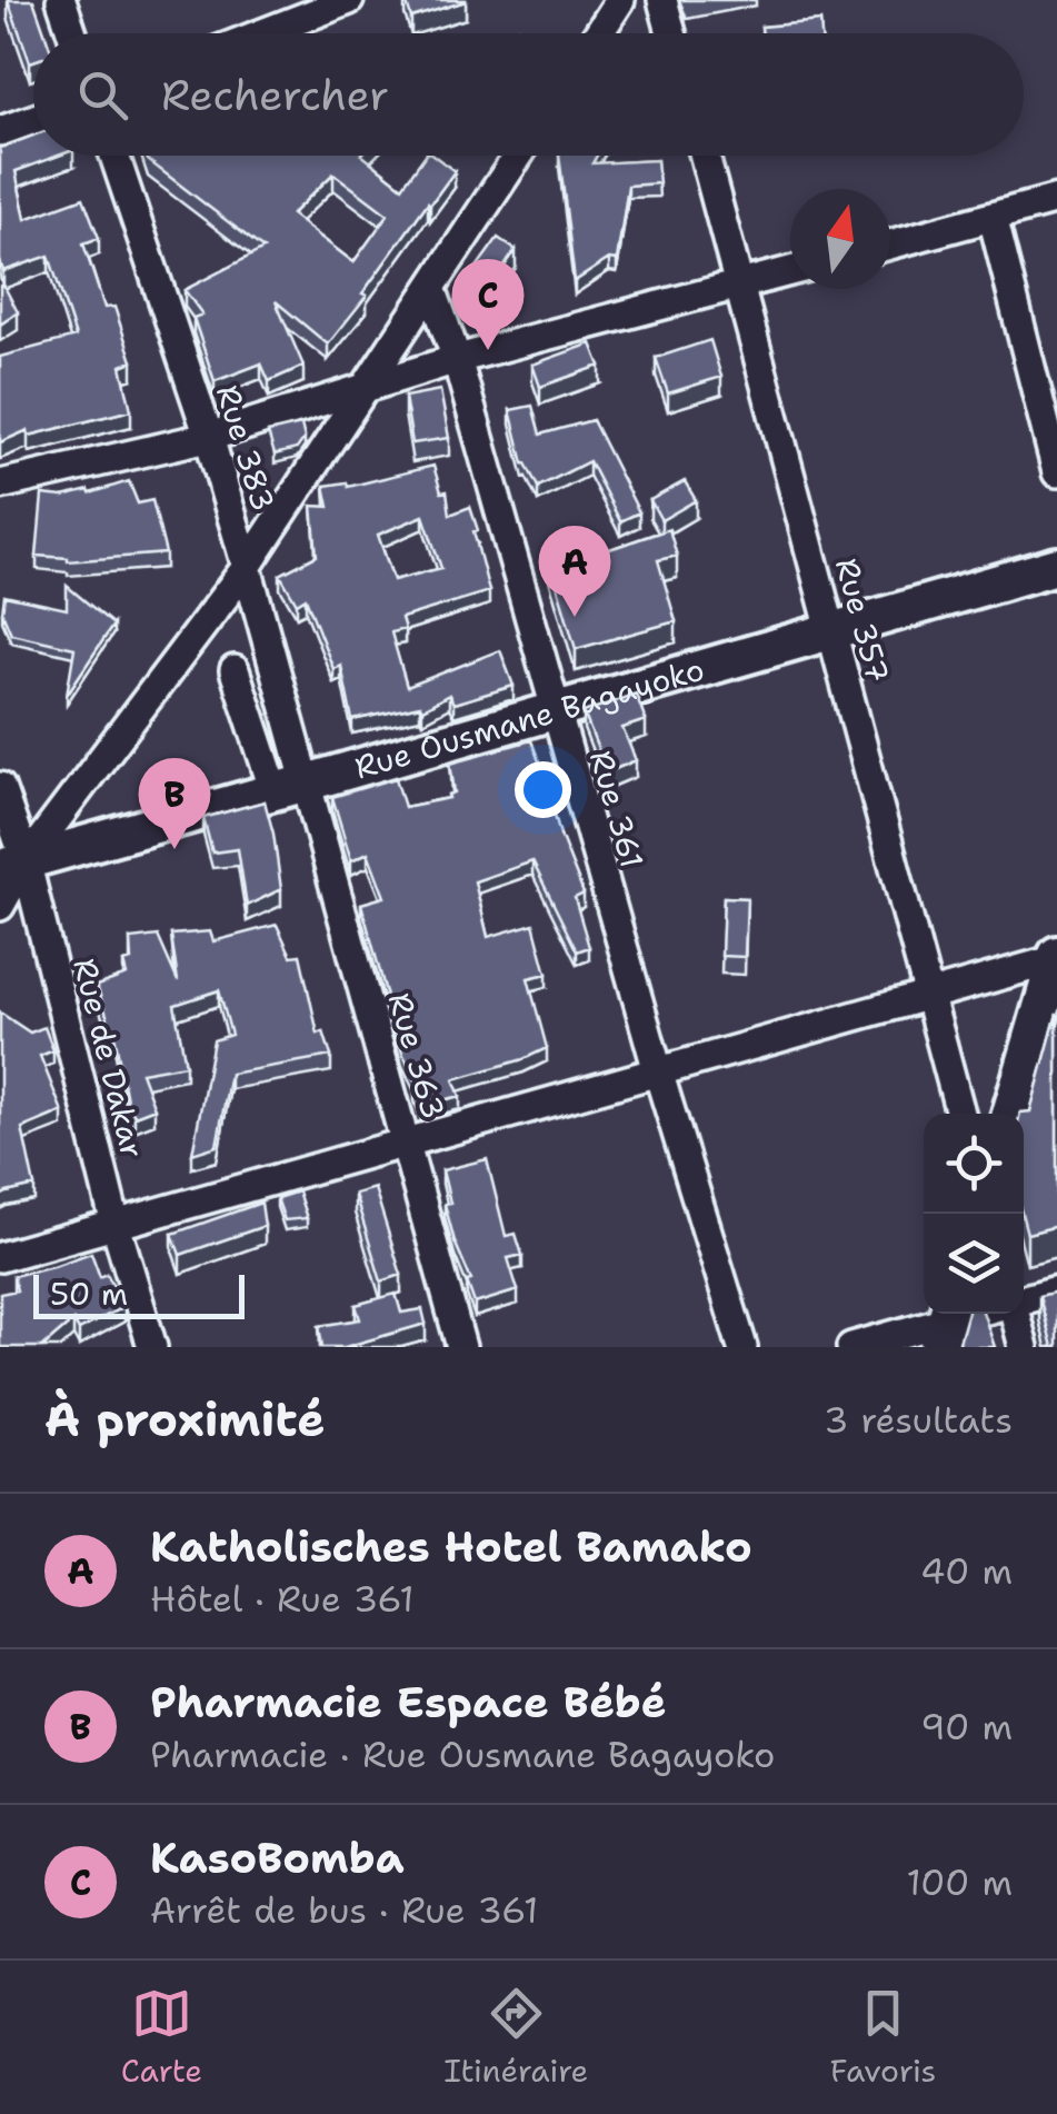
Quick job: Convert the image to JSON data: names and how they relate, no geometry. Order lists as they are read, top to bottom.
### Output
{
  "streets": {
    "main road": ["Rue Ousmane Bagayoko"],
    "street": [
      "Rue 383",
      "Rue 357",
      "Rue 361",
      "Rue 363",
      "Rue de Dakar"
    ]
  },
  "crossings": [
    ["Rue 383", "Rue Ousmane Bagayoko"],
    ["Rue 383", "Rue 363"],
    ["Rue 357", "Rue Ousmane Bagayoko"],
    ["Rue Ousmane Bagayoko", "Rue 361"],
    ["Rue Ousmane Bagayoko", "Rue 363"],
    ["Rue Ousmane Bagayoko", "Rue de Dakar"]
  ],
  "scale_bar": "50 m",
  "north": "top",
  "page": {
    "search": "Rechercher",
    "pins": ["C", "A", "B"],
    "scale": "50 m",
    "heading": ["À proximité", "3 résultats"],
    "list": [
      {
        "mark": "A",
        "name": "Katholisches Hotel Bamako",
        "note": "Hôtel · Rue 361",
        "value": "40 m"
      },
      {
        "mark": "B",
        "name": "Pharmacie Espace Bébé",
        "note": "Pharmacie · Rue Ousmane Bagayoko",
        "value": "90 m"
      },
      {
        "mark": "C",
        "name": "KasoBomba",
        "note": "Arrêt de bus · Rue 361",
        "value": "100 m"
      }
    ],
    "nav": ["Carte", "Itinéraire", "Favoris"]
  }
}
